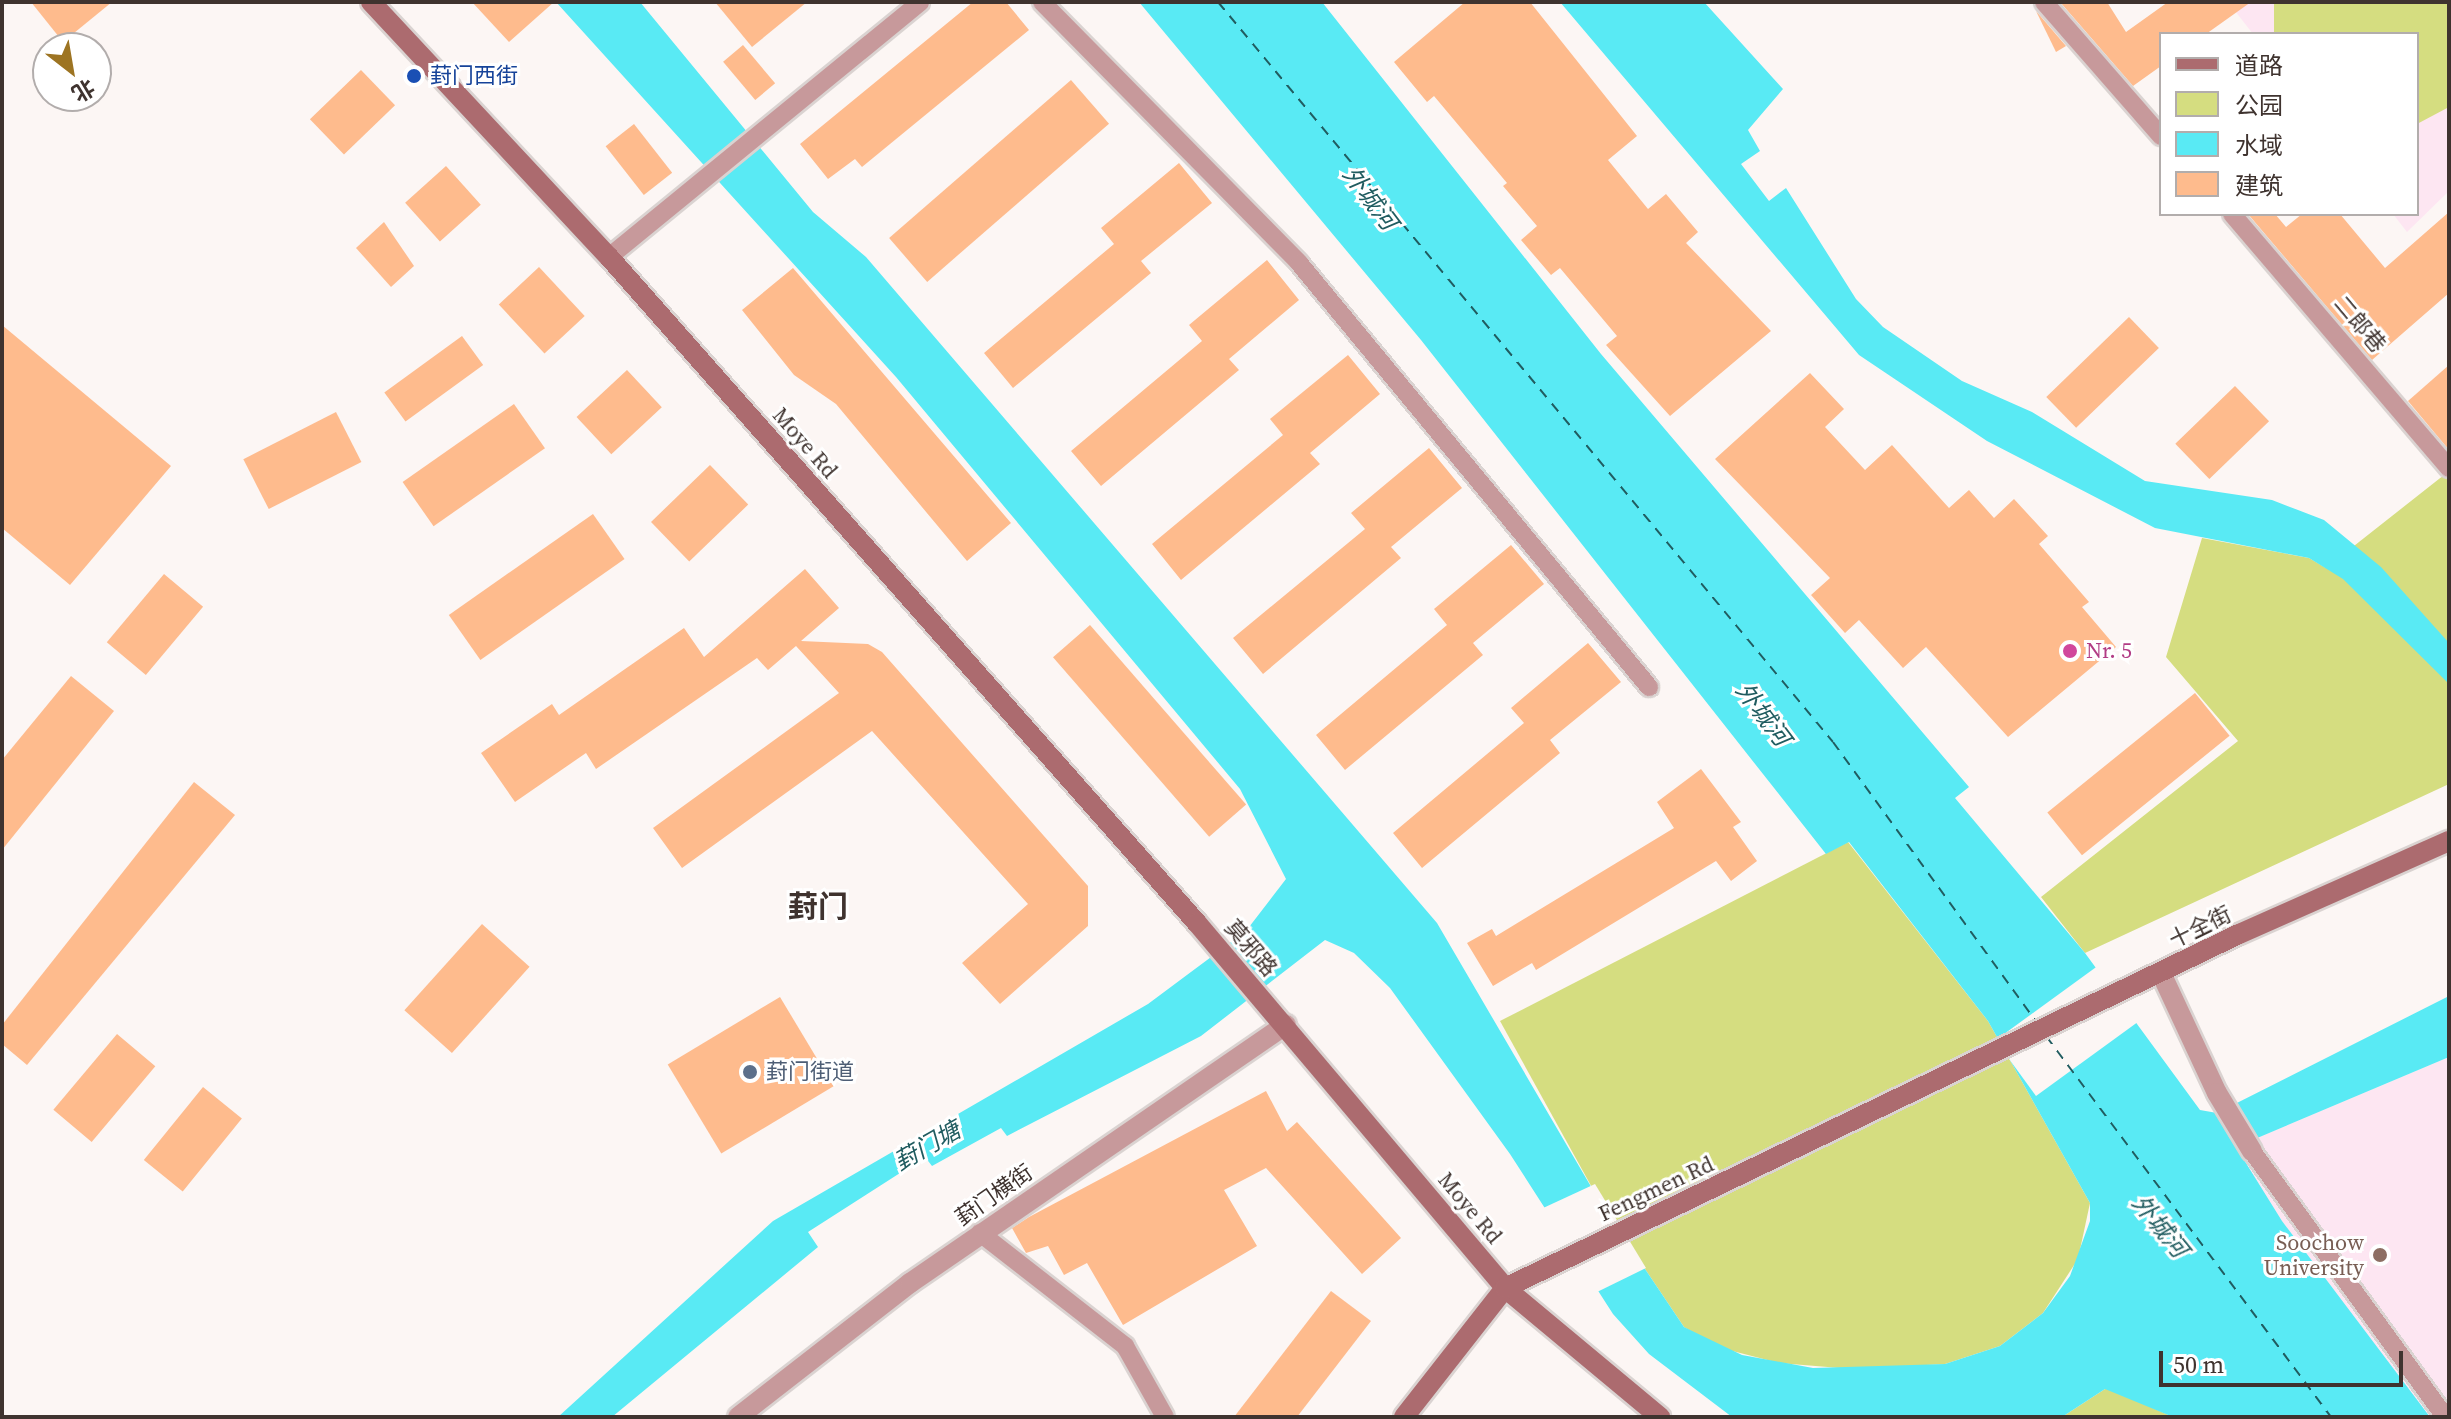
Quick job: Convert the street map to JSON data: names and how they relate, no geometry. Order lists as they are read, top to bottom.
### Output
{
  "streets": {
    "main road": [
      "Moye Rd",
      "十全街",
      "莫邪路",
      "Fengmen Rd"
    ],
    "street": ["葑门横街"],
    "lane": ["二郎巷"]
  },
  "crossings": [
    ["Moye Rd", "莫邪路"],
    ["Moye Rd", "Fengmen Rd"],
    ["Moye Rd", "葑门横街"],
    ["十全街", "Fengmen Rd"]
  ],
  "districts": ["葑门"],
  "water": ["外城河", "葑门塘"],
  "places": [
    "葑门西街",
    "Nr. 5",
    "葑门街道",
    "Soochow University"
  ],
  "legend": [
    "道路",
    "公园",
    "水域",
    "建筑"
  ],
  "scale_bar": "50 m",
  "north": "bottom right"
}
